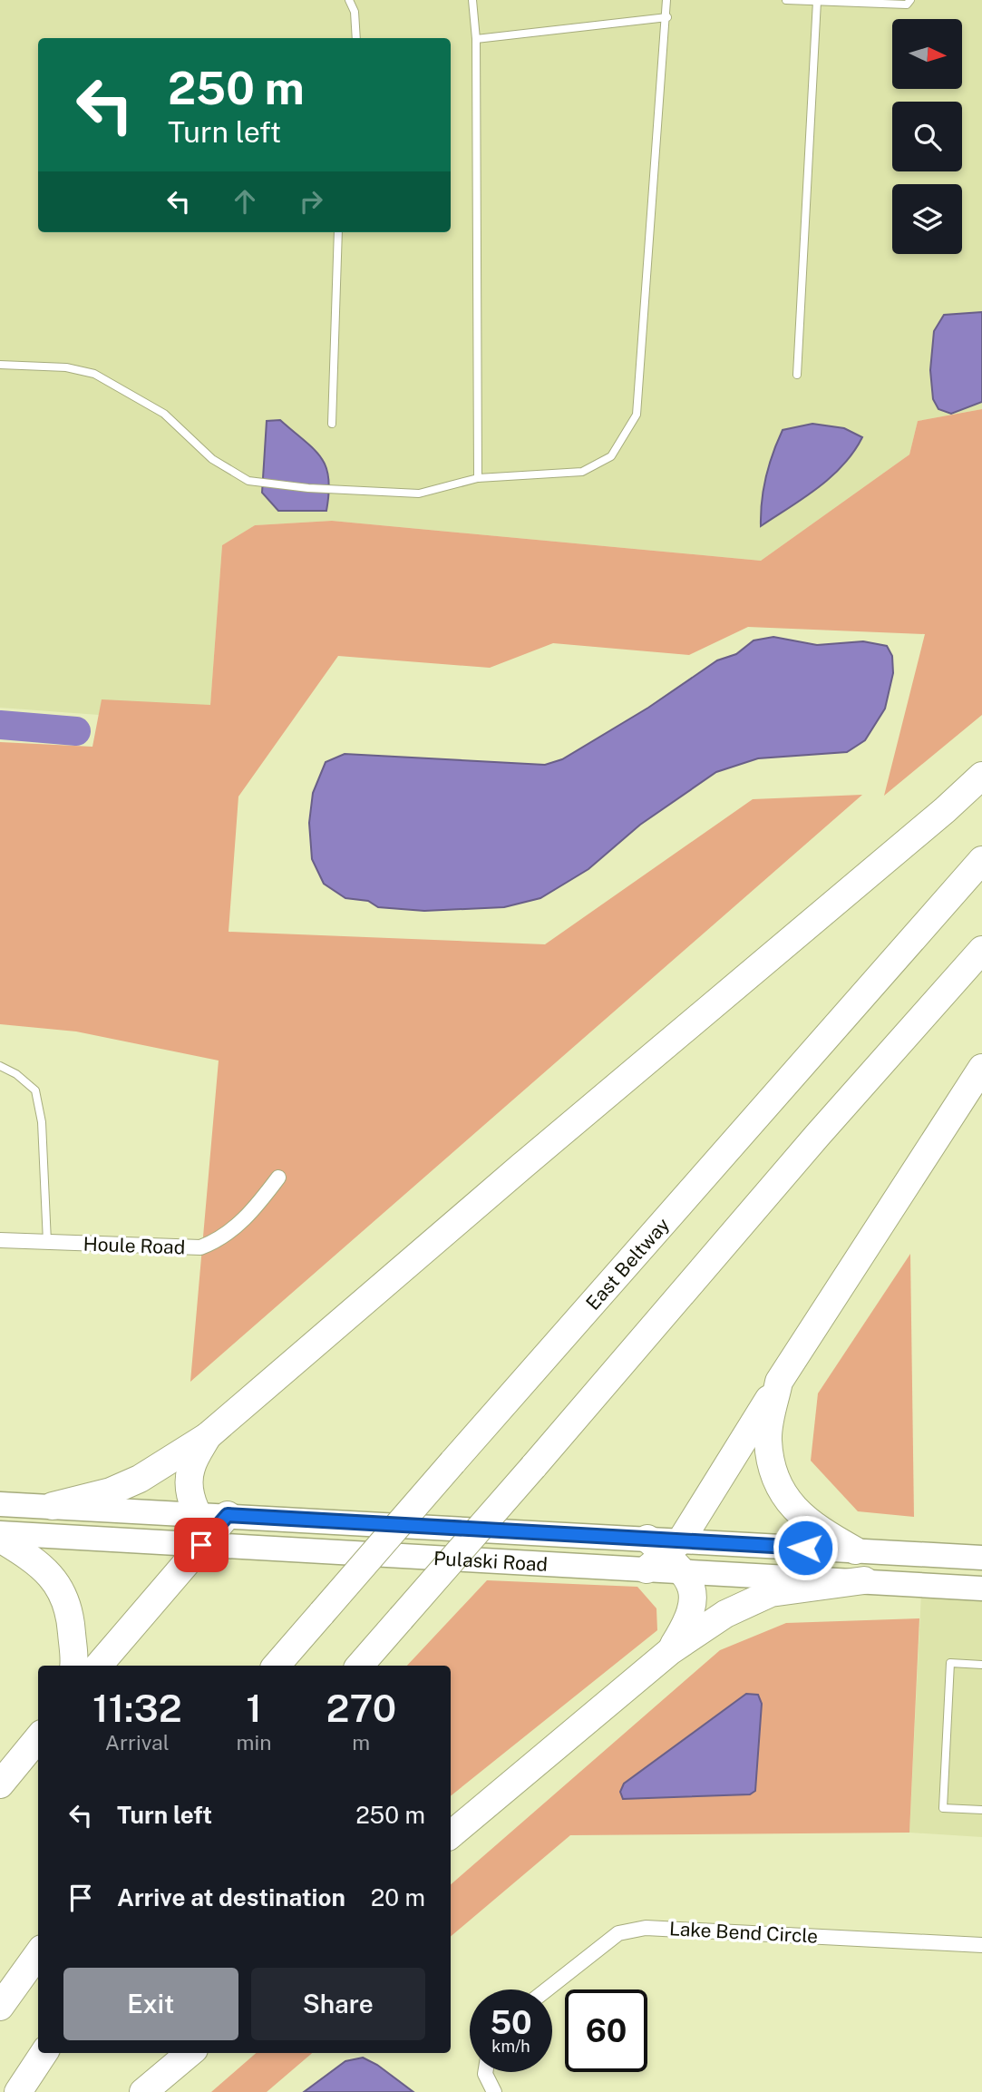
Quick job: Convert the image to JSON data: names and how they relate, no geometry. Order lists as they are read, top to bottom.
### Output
{
  "streets": {
    "highway": ["East Beltway"],
    "main road": ["Pulaski Road"],
    "street": ["Houle Road", "Lake Bend Circle"]
  },
  "north": "right",
  "page": {
    "turn": ["250 m", "Turn left"],
    "eta": [
      "11:32",
      "Arrival",
      "1",
      "min",
      "270",
      "m"
    ],
    "list": [
      {
        "name": "Turn left",
        "value": "250 m"
      },
      {
        "name": "Arrive at destination",
        "value": "20 m"
      }
    ],
    "buttons": ["Exit", "Share"],
    "speed": "50 km/h",
    "limit": "60"
  }
}
